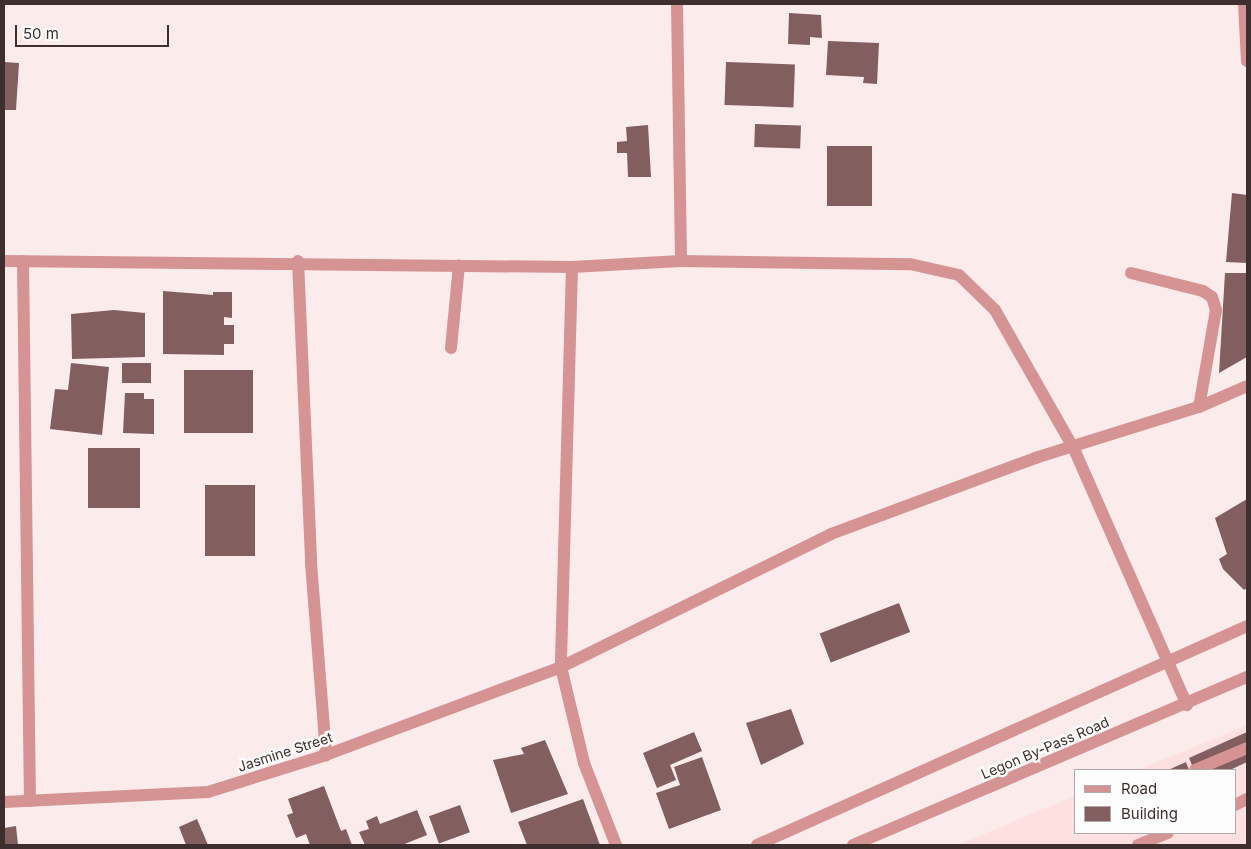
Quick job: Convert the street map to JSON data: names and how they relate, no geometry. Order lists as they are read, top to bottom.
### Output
{
  "streets": {
    "street": ["Legon By-Pass Road", "Jasmine Street"]
  },
  "legend": ["Road", "Building"],
  "scale_bar": "50 m"
}
